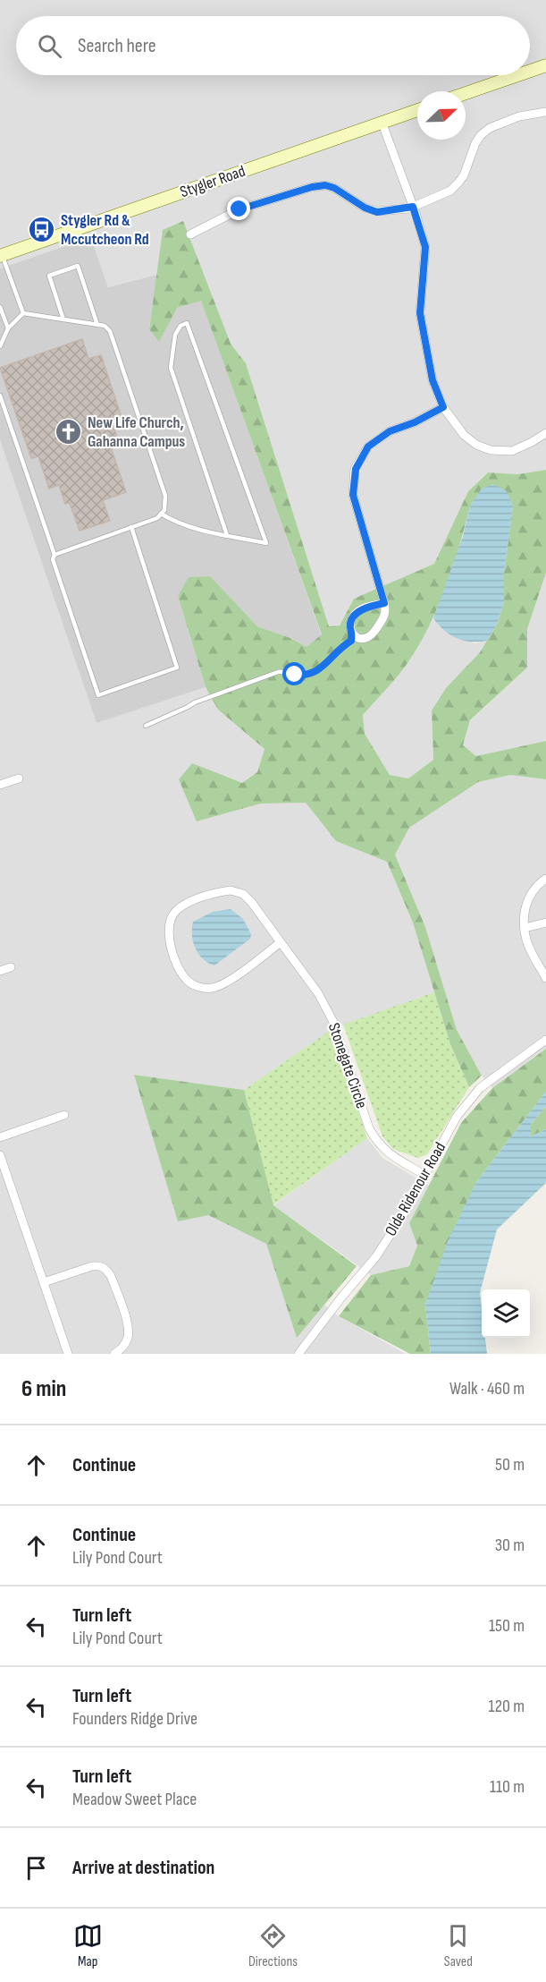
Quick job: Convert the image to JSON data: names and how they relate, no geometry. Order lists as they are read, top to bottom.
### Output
{
  "streets": {
    "main road": ["Stygler Road"],
    "street": ["Stonegate Circle", "Olde Ridenour Road"]
  },
  "crossings": [
    ["Stonegate Circle", "Olde Ridenour Road"]
  ],
  "places": {
    "bus stop": ["Stygler Rd & Mccutcheon Rd"],
    "church": ["New Life Church, Gahanna Campus"]
  },
  "north": "top right",
  "page": {
    "search": "Search here",
    "heading": ["6 min", "Walk · 460 m"],
    "list": [
      ["Continue", "50 m"],
      ["Continue", "Lily Pond Court", "30 m"],
      ["Turn left", "Lily Pond Court", "150 m"],
      ["Turn left", "Founders Ridge Drive", "120 m"],
      ["Turn left", "Meadow Sweet Place", "110 m"],
      "Arrive at destination"
    ],
    "nav": ["Map", "Directions", "Saved"]
  }
}
